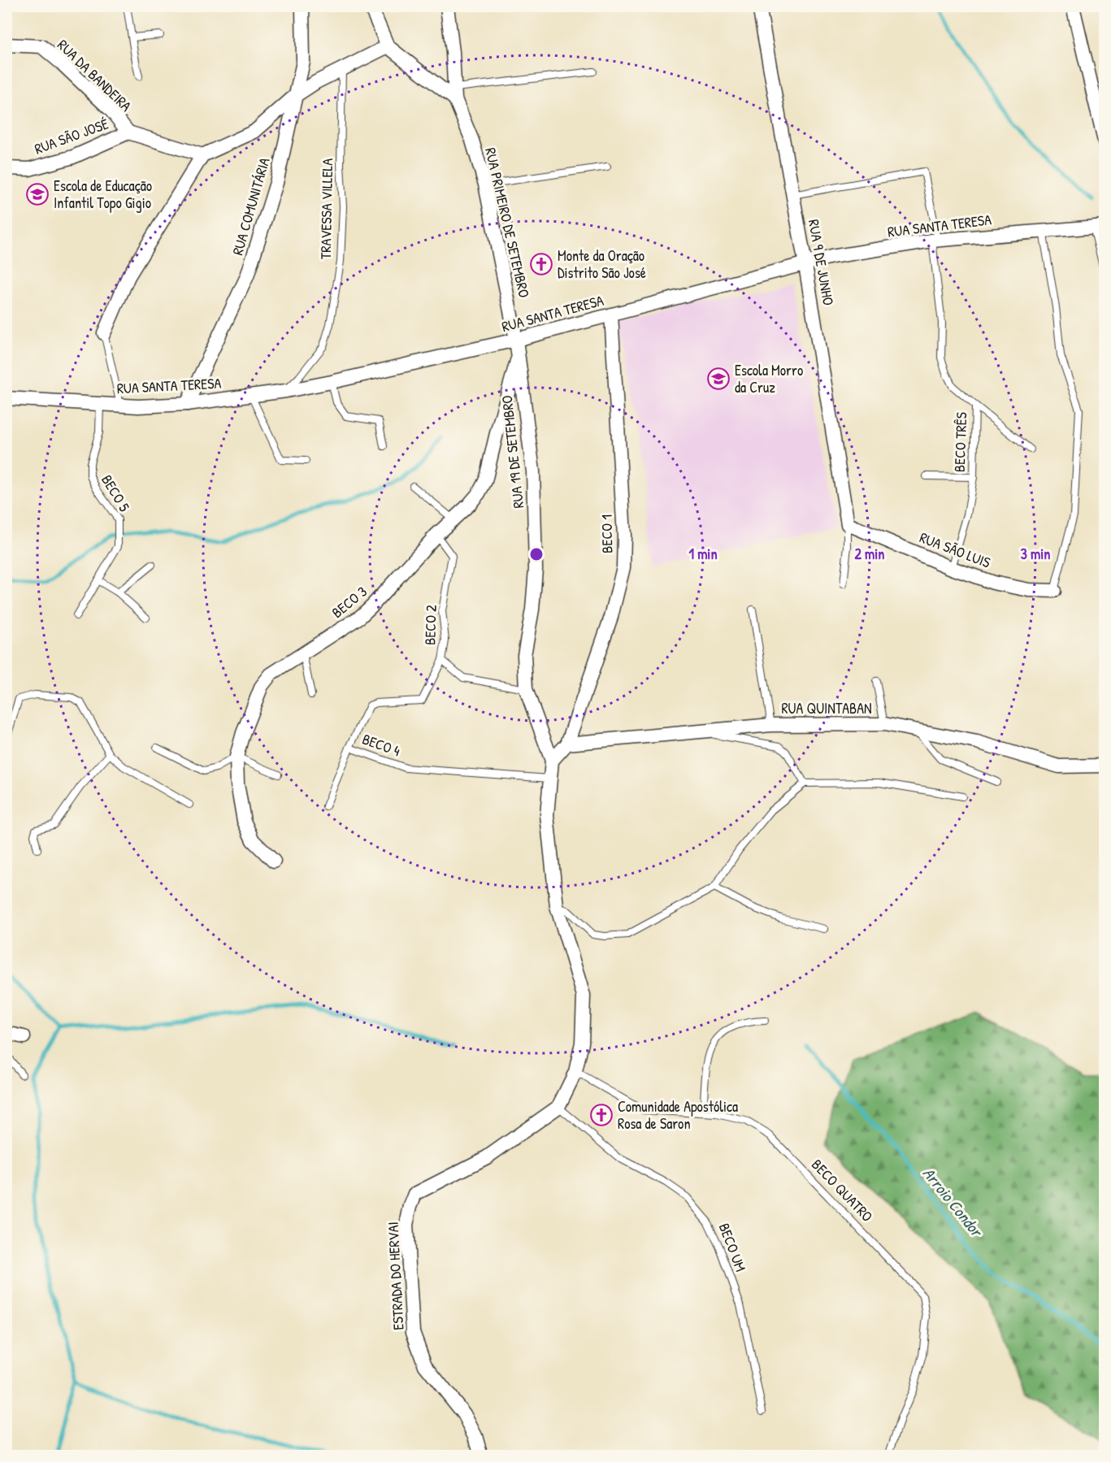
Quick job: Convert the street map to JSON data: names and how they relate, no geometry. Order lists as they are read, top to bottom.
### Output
{
  "streets": {
    "street": [
      "RUA DA BANDEIRA",
      "RUA SÃO JOSÉ",
      "RUA COMUNITÁRIA",
      "RUA PRIMEIRO DE SETEMBRO",
      "RUA SANTA TERESA",
      "RUA 9 DE JUNHO",
      "RUA 19 DE SETEMBRO",
      "BECO 1",
      "RUA SÃO LUIS",
      "BECO 3",
      "RUA QUINTABAN",
      "ESTRADA DO HERVAI"
    ],
    "lane": [
      "TRAVESSA VILLELA",
      "BECO TRÊS",
      "BECO 5",
      "BECO 2",
      "BECO 4",
      "BECO QUATRO",
      "BECO UM"
    ]
  },
  "crossings": [
    ["RUA DA BANDEIRA", "RUA SÃO JOSÉ"],
    ["RUA COMUNITÁRIA", "RUA SANTA TERESA"],
    ["TRAVESSA VILLELA", "RUA SANTA TERESA"],
    ["RUA PRIMEIRO DE SETEMBRO", "RUA SANTA TERESA"],
    ["RUA PRIMEIRO DE SETEMBRO", "RUA 19 DE SETEMBRO"],
    ["RUA SANTA TERESA", "RUA 9 DE JUNHO"],
    ["RUA SANTA TERESA", "BECO TRÊS"],
    ["RUA SANTA TERESA", "RUA 19 DE SETEMBRO"],
    ["RUA SANTA TERESA", "BECO 5"],
    ["RUA SANTA TERESA", "BECO 1"],
    ["RUA 9 DE JUNHO", "BECO TRÊS"],
    ["RUA 9 DE JUNHO", "RUA SÃO LUIS"],
    ["BECO TRÊS", "RUA SÃO LUIS"],
    ["RUA 19 DE SETEMBRO", "BECO 3"],
    ["RUA 19 DE SETEMBRO", "BECO 2"],
    ["BECO 1", "RUA QUINTABAN"],
    ["BECO 3", "BECO 2"],
    ["BECO 2", "BECO 4"],
    ["BECO UM", "ESTRADA DO HERVAI"]
  ],
  "water": ["Arroio Condor"],
  "places": {
    "school or university": ["Escola de Educação Infantil Topo Gigio", "Escola Morro da Cruz"],
    "church": ["Monte da Oração Distrito São José", "Comunidade Apostólica Rosa de Saron"]
  },
  "rings": ["1 min", "2 min", "3 min"]
}
